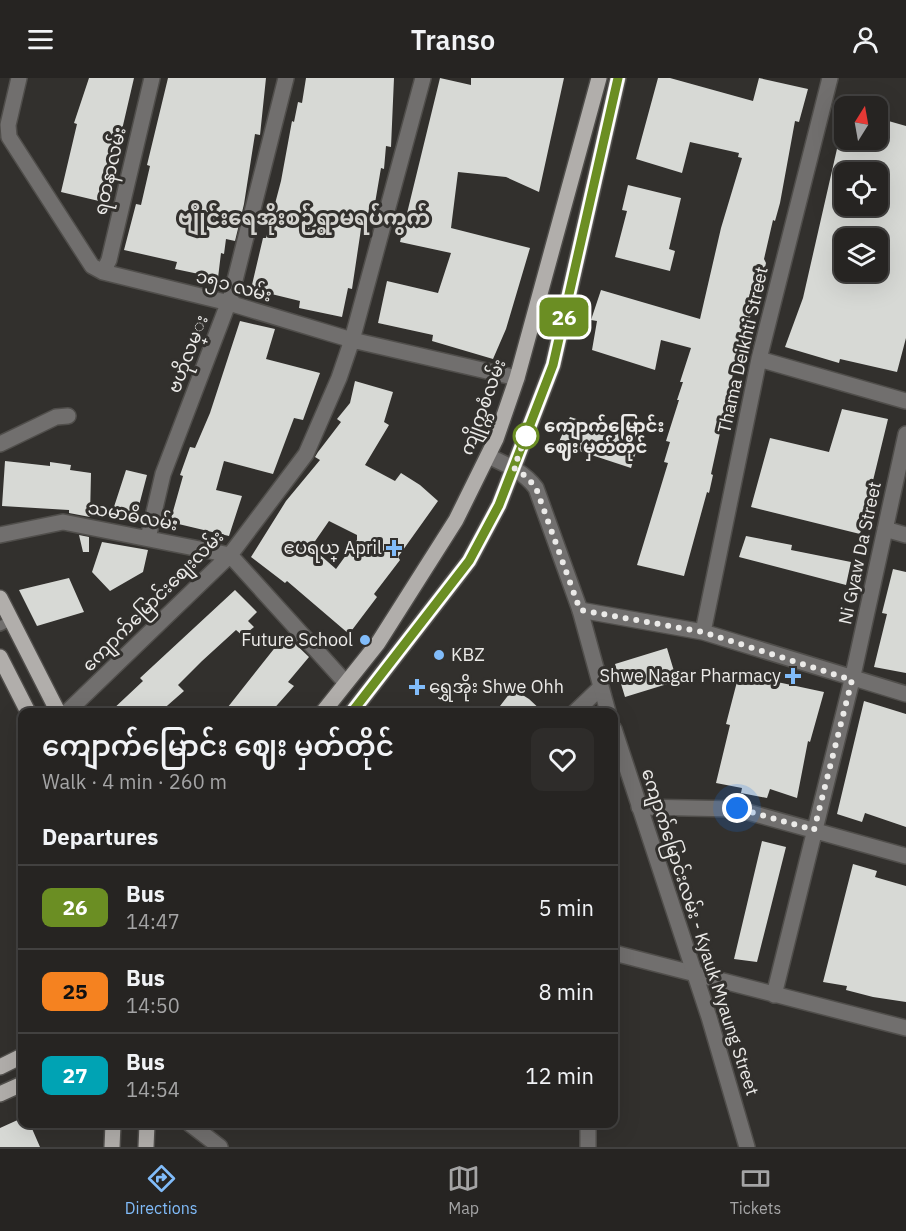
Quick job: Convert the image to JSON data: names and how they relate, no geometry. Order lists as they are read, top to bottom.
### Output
{
  "streets": {
    "main road": ["ကျိုက္ကစံလမ်း"],
    "street": [
      "ရတနာလမ်း",
      "၁၅၁ လမ်း",
      "Thama Deikhti Street",
      "ဗဟိုလမ္း",
      "သမာဓိလမ်း",
      "Ni Gyaw Da Street",
      "ကျောက်မြောင်းစျေးလမ်း",
      "ကျောက်မြောင်းလမ်း - Kyauk Myaung Street"
    ]
  },
  "crossings": [
    ["ရတနာလမ်း", "၁၅၁ လမ်း"],
    ["၁၅၁ လမ်း", "ဗဟိုလမ္း"],
    ["၁၅၁ လမ်း", "ကျိုက္ကစံလမ်း"],
    ["၁၅၁ လမ်း", "ကျောက်မြောင်းစျေးလမ်း"],
    ["ဗဟိုလမ္း", "သမာဓိလမ်း"],
    ["သမာဓိလမ်း", "ကျောက်မြောင်းစျေးလမ်း"]
  ],
  "districts": ["ဗျိုင်းရေအိုးစဉ်ရွာမရပ်ကွက်"],
  "places": {
    "other": ["ကျောက်မြောင်း ဈေး မှတ်တိုင်", "Future School", "KBZ"],
    "health": ["ဧပရယ္ April", "Shwe Nagar Pharmacy", "ရွှေအိုး Shwe Ohh"]
  },
  "lines": ["bus line 26"],
  "north": "top",
  "page": {
    "header": "Transo",
    "on_map": "26",
    "heading": [
      ["ကျောက်မြောင်း ဈေး မှတ်တိုင်", "Walk · 4 min · 260 m"],
      "Departures"
    ],
    "list": [
      {
        "mark": "26",
        "name": "Bus",
        "note": "14:47",
        "value": "5 min"
      },
      {
        "mark": "25",
        "name": "Bus",
        "note": "14:50",
        "value": "8 min"
      },
      {
        "mark": "27",
        "name": "Bus",
        "note": "14:54",
        "value": "12 min"
      }
    ],
    "tabs": ["Directions", "Map", "Tickets"]
  }
}
